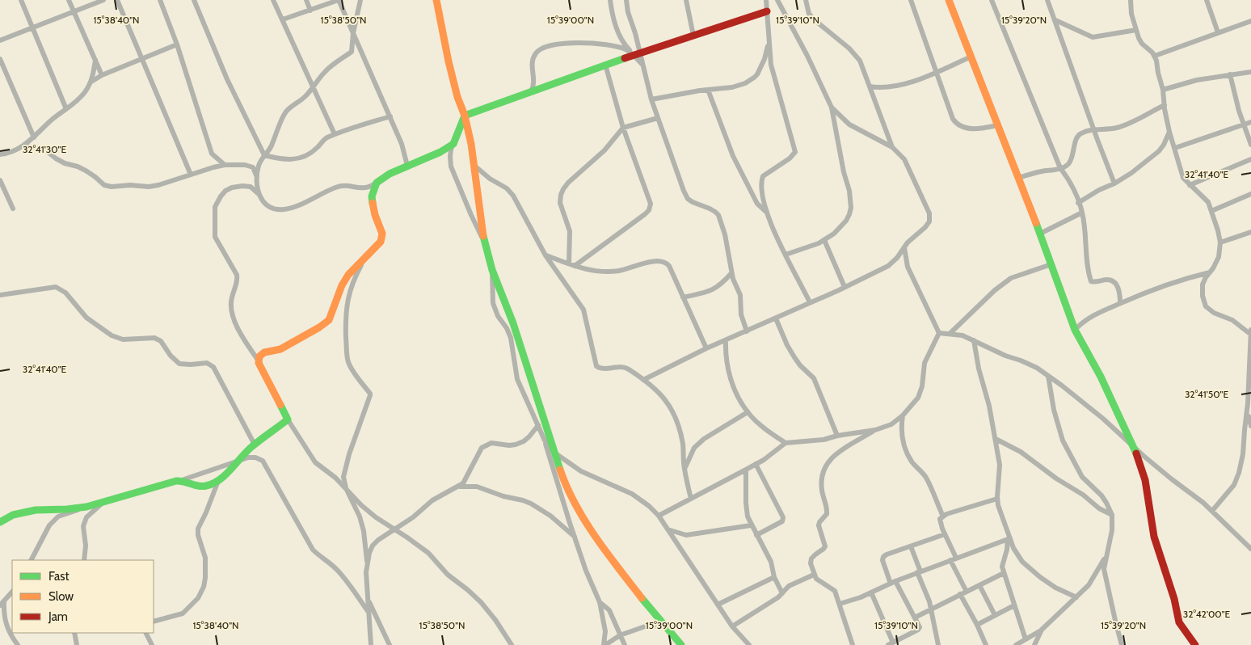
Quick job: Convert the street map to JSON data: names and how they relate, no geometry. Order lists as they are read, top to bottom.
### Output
{
  "legend": ["Fast", "Slow", "Jam"],
  "coordinates": [
    "15°38'40\"N",
    "15°38'50\"N",
    "15°39'00\"N",
    "15°39'10\"N",
    "15°39'20\"N",
    "32°41'30\"E",
    "32°41'40\"E",
    "32°41'50\"E",
    "32°42'00\"E"
  ]
}
